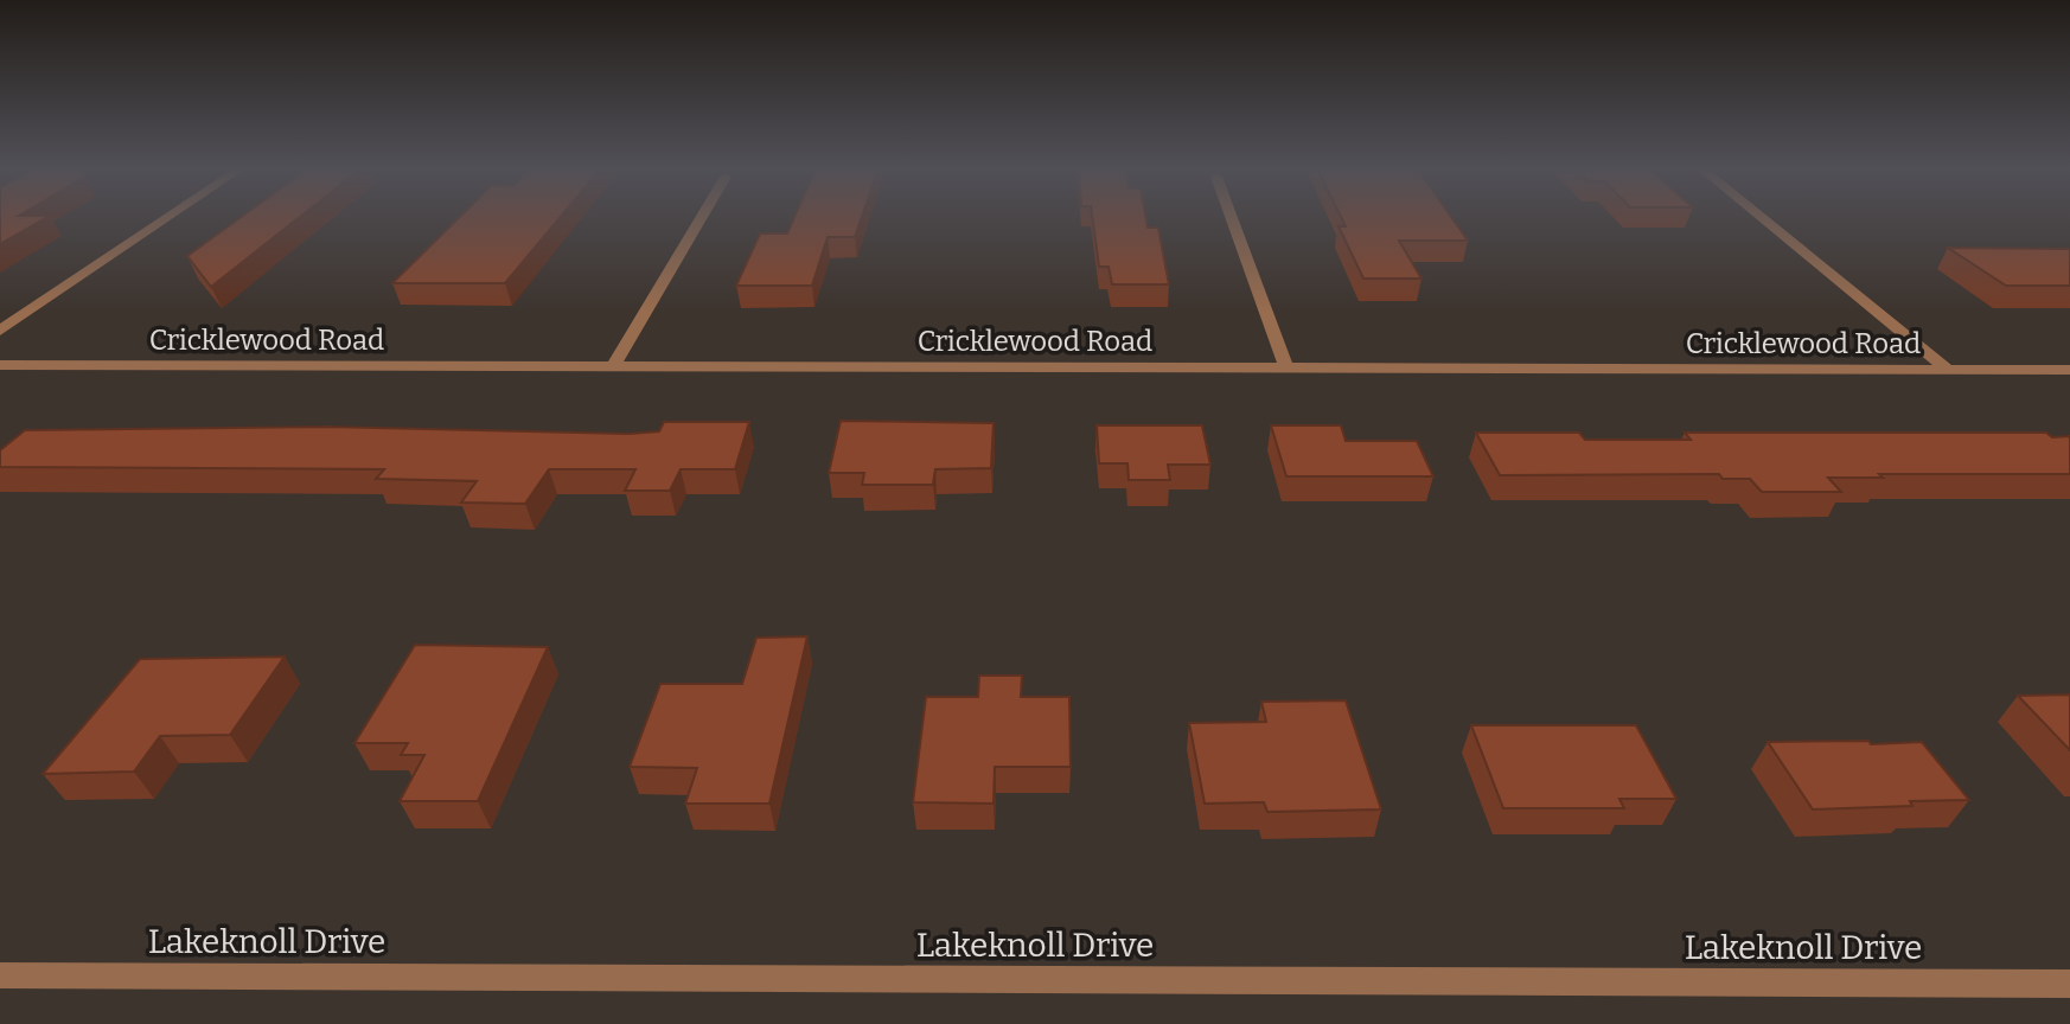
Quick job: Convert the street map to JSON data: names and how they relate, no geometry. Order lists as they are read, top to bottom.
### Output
{
  "streets": {
    "street": ["Cricklewood Road", "Lakeknoll Drive"]
  }
}
